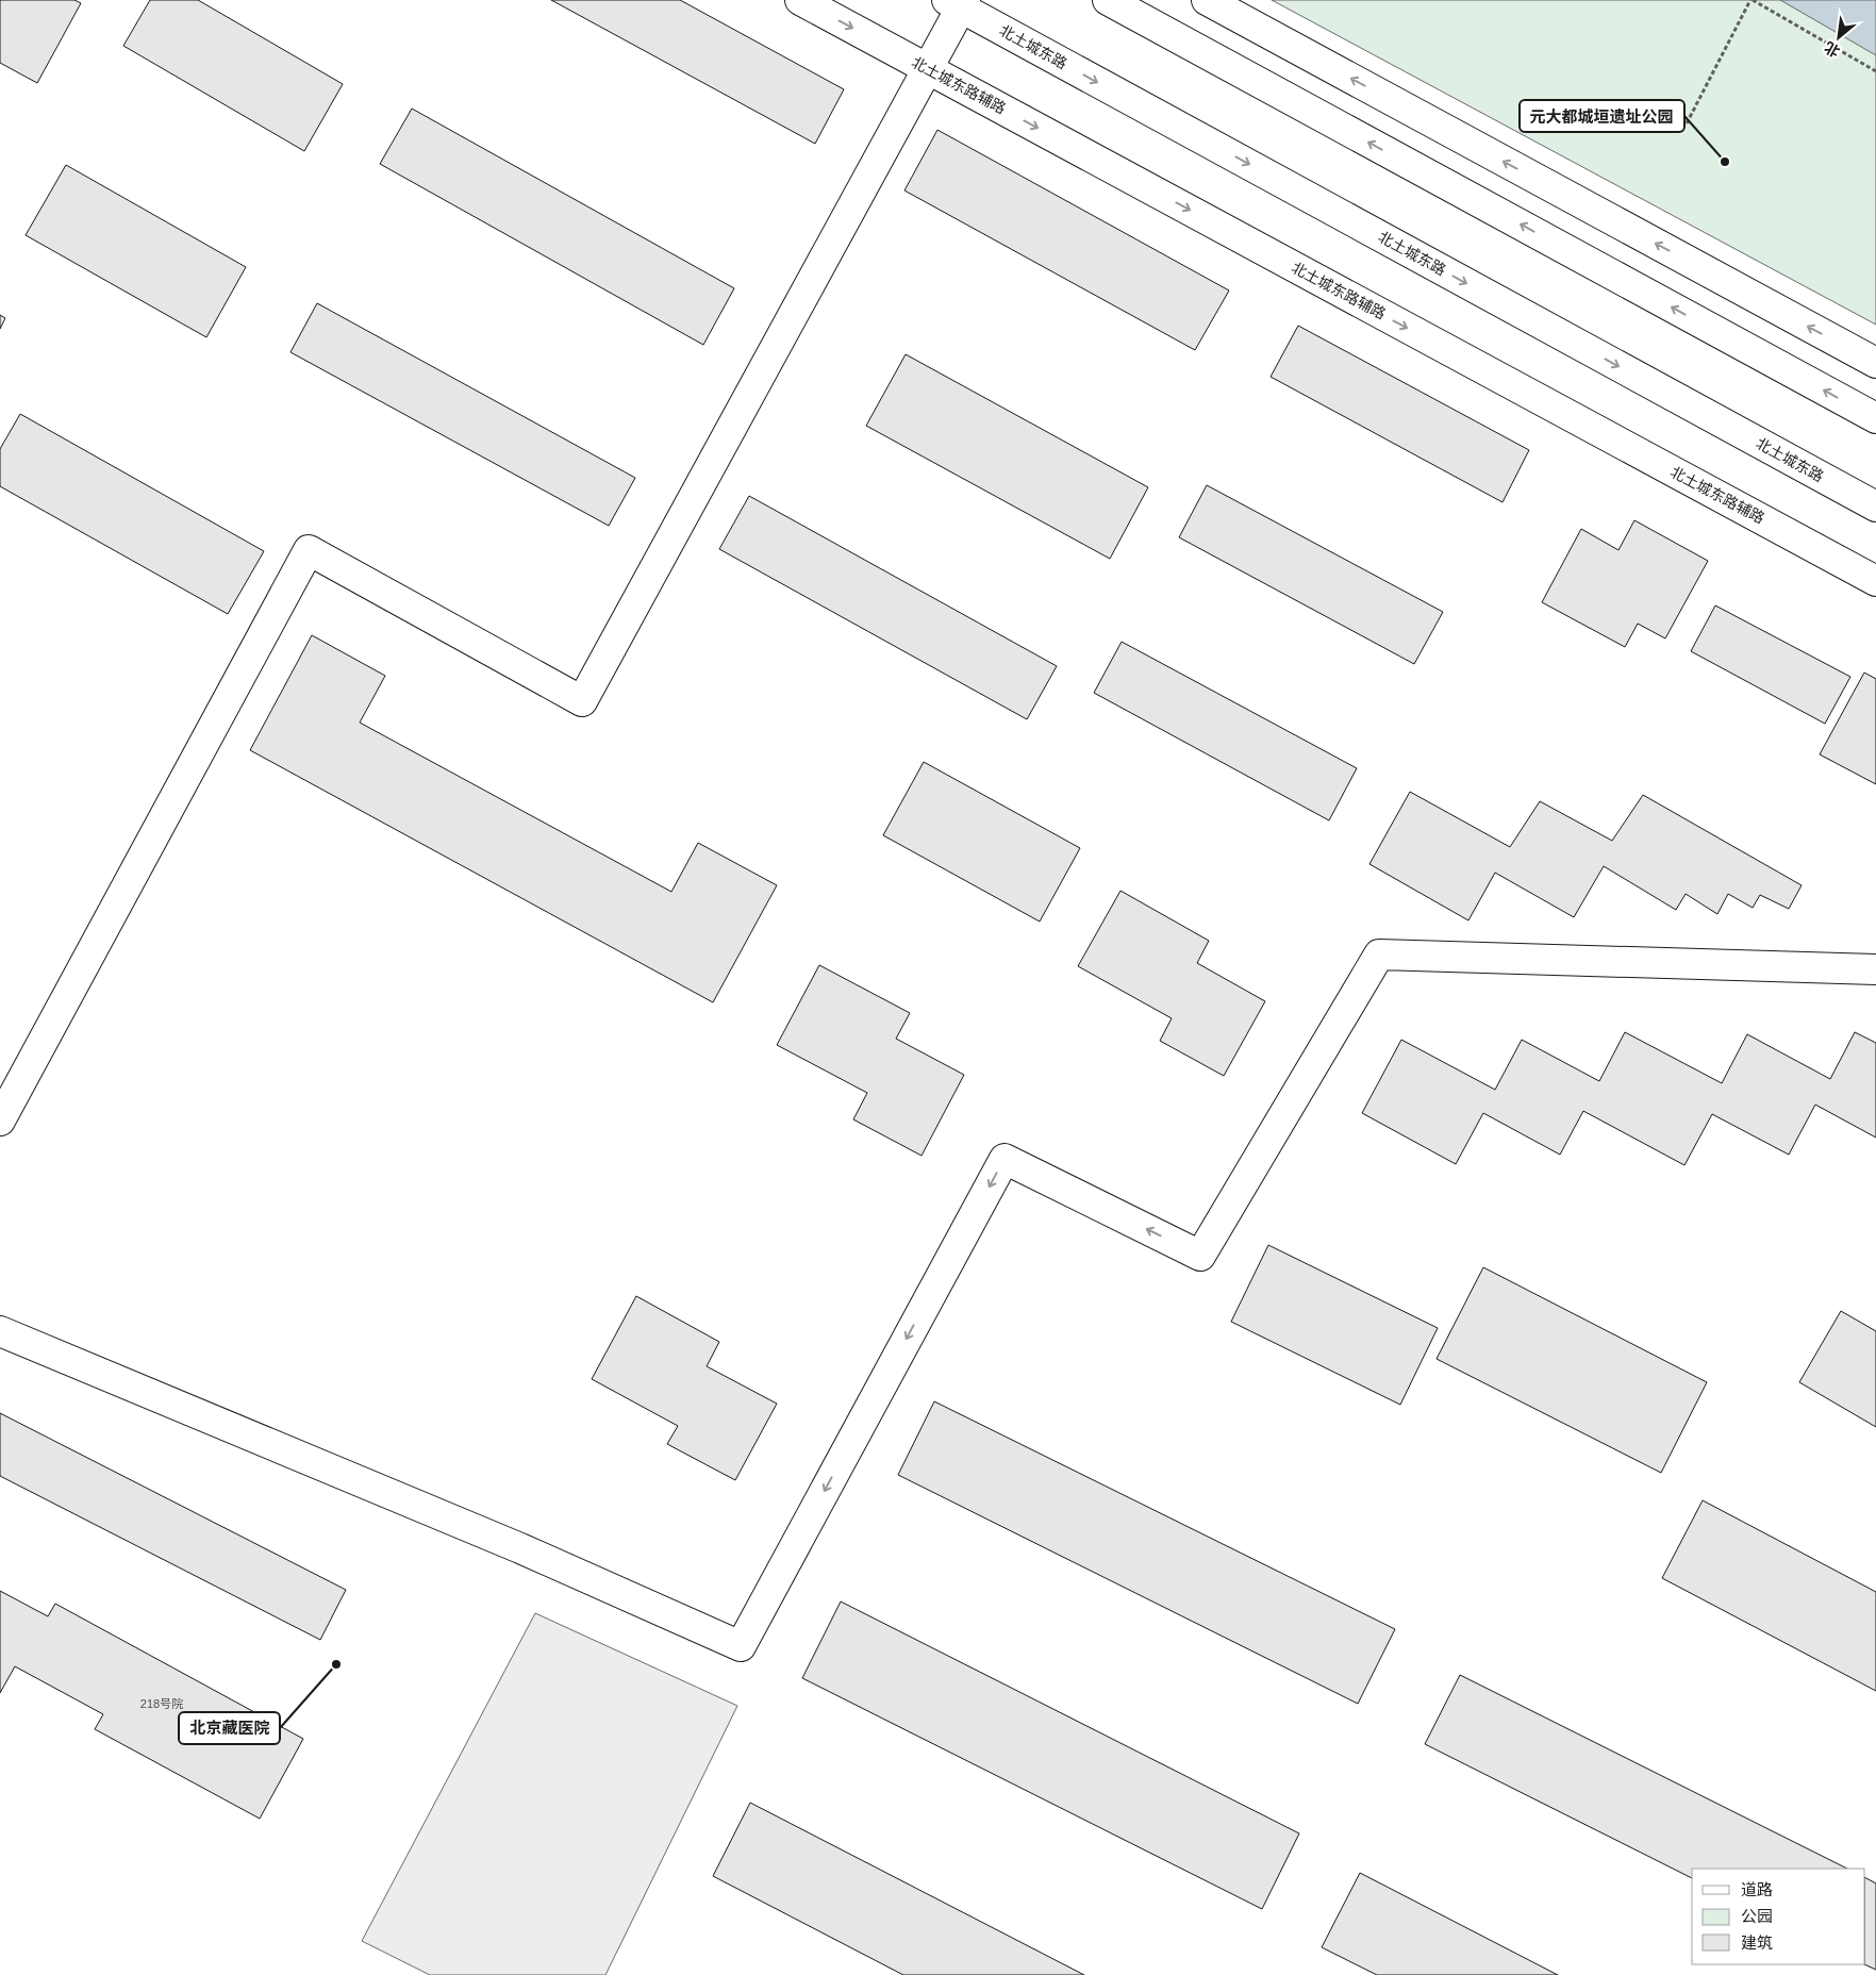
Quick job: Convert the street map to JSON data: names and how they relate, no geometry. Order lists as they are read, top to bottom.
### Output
{
  "streets": {
    "street": ["北土城东路", "北土城东路辅路"]
  },
  "places": ["元大都城垣遗址公园", "北京藏医院"],
  "house_numbers": ["218号院"],
  "legend": ["道路", "公园", "建筑"],
  "north": "bottom left"
}
